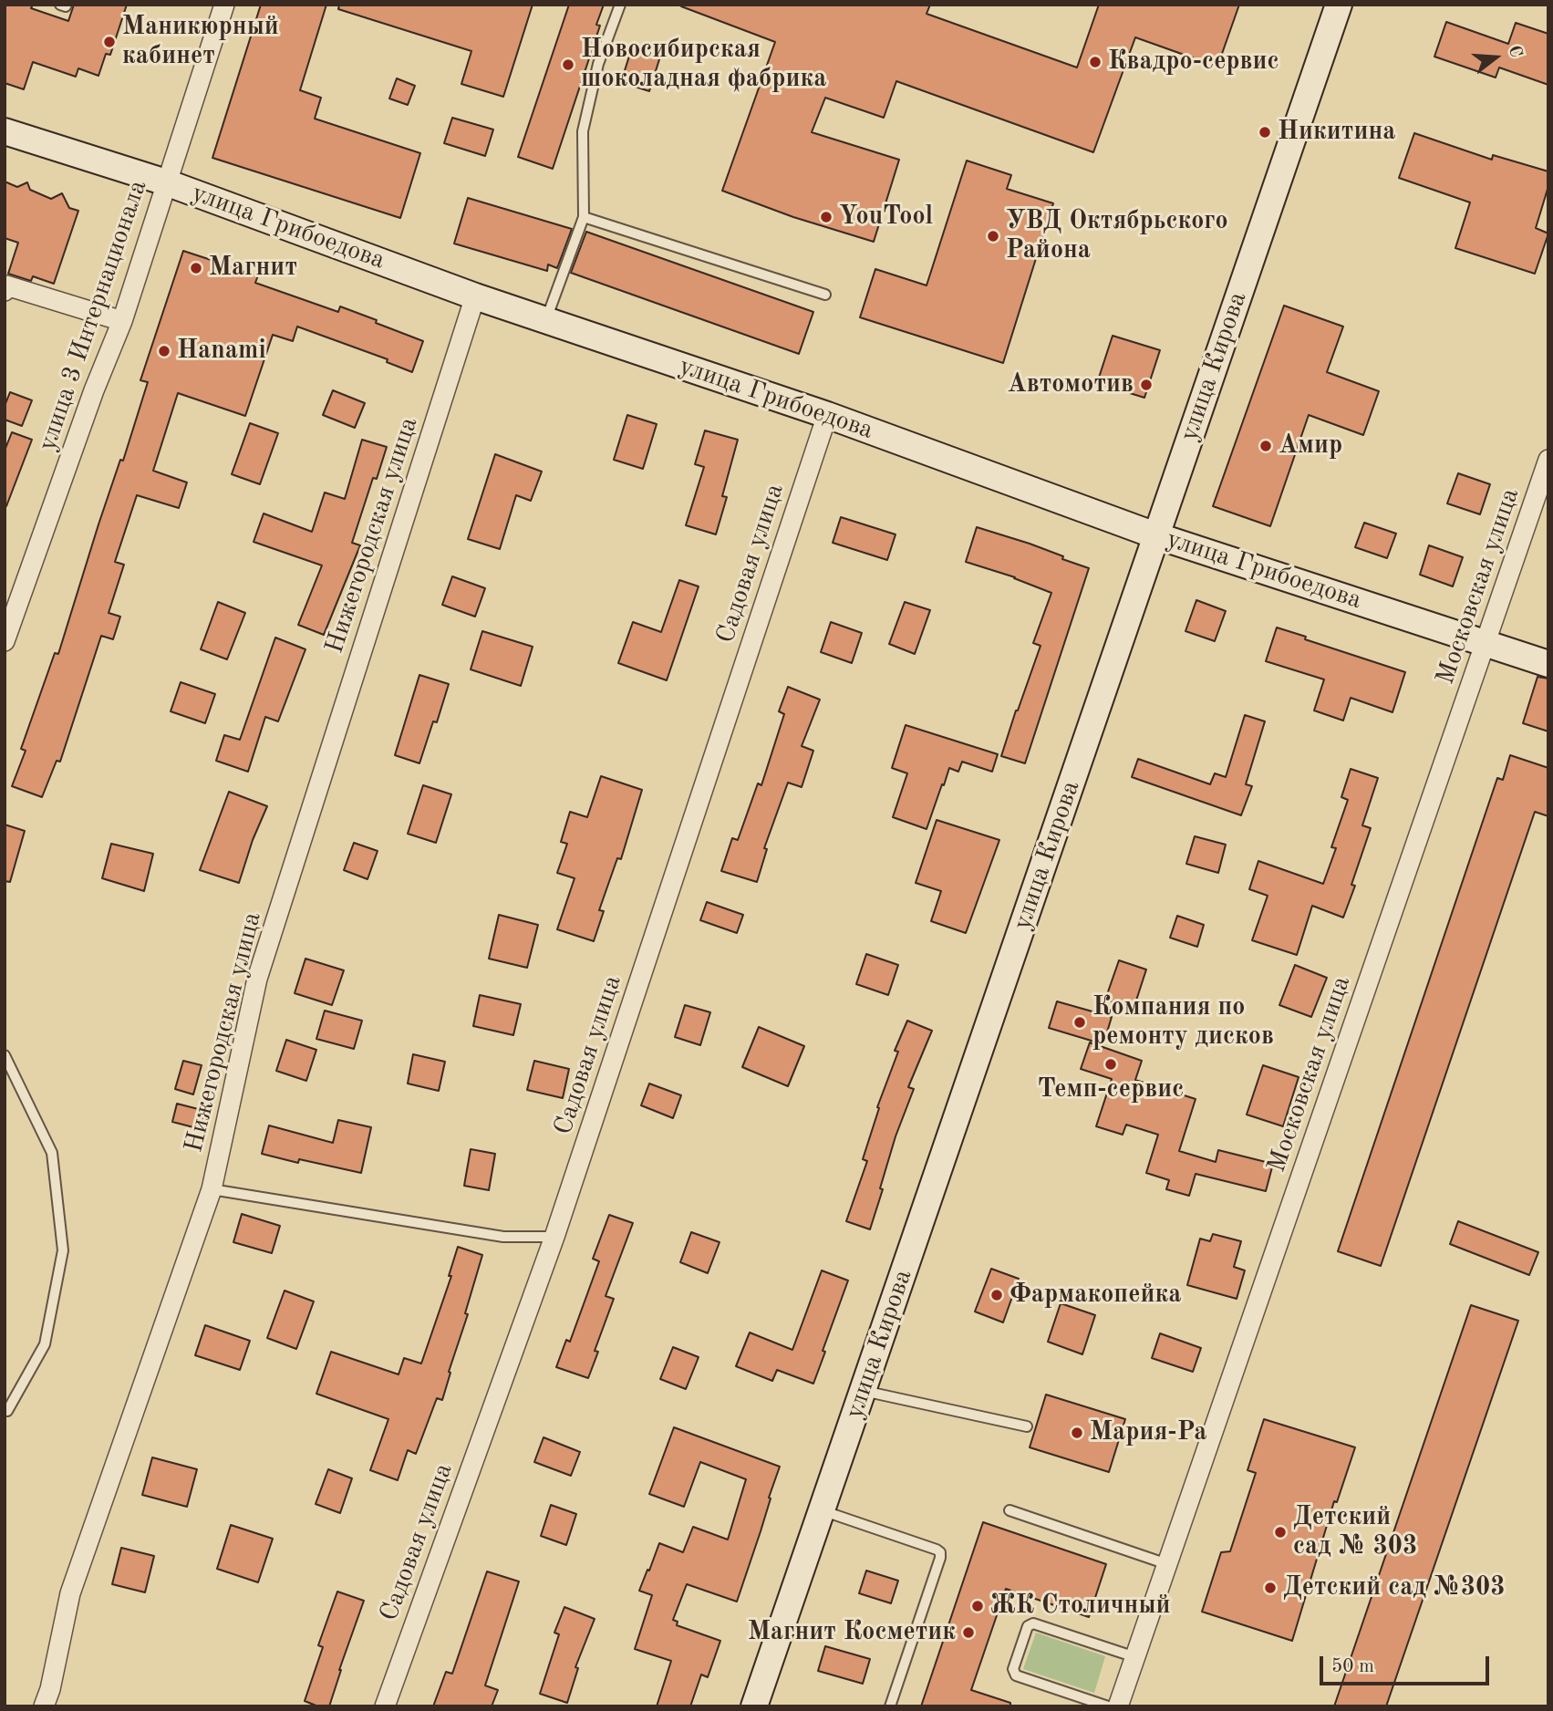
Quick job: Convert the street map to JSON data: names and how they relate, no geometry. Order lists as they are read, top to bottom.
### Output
{
  "streets": {
    "main road": ["улица Грибоедова", "улица Кирова"],
    "street": [
      "улица 3 Интернационала",
      "Нижегородская улица",
      "Садовая улица",
      "Московская улица"
    ]
  },
  "crossings": [
    ["улица Грибоедова", "улица 3 Интернационала"],
    ["улица Грибоедова", "улица Кирова"],
    ["улица Грибоедова", "Нижегородская улица"],
    ["улица Грибоедова", "Садовая улица"],
    ["улица Грибоедова", "Московская улица"]
  ],
  "places": [
    "Маникюрный кабинет",
    "Квадро-сервис",
    "Новосибирская шоколадная фабрика",
    "Никитина",
    "YouTool",
    "УВД Октябрьского Района",
    "Магнит",
    "Hanami",
    "Автомотив",
    "Амир",
    "Компания по ремонту дисков",
    "Темп-сервис",
    "Фармакопейка",
    "Мария-Ра",
    "Детский сад № 303",
    "Детский сад №303",
    "ЖК Столичный",
    "Магнит Косметик"
  ],
  "scale_bar": "50 m",
  "north": "right"
}
